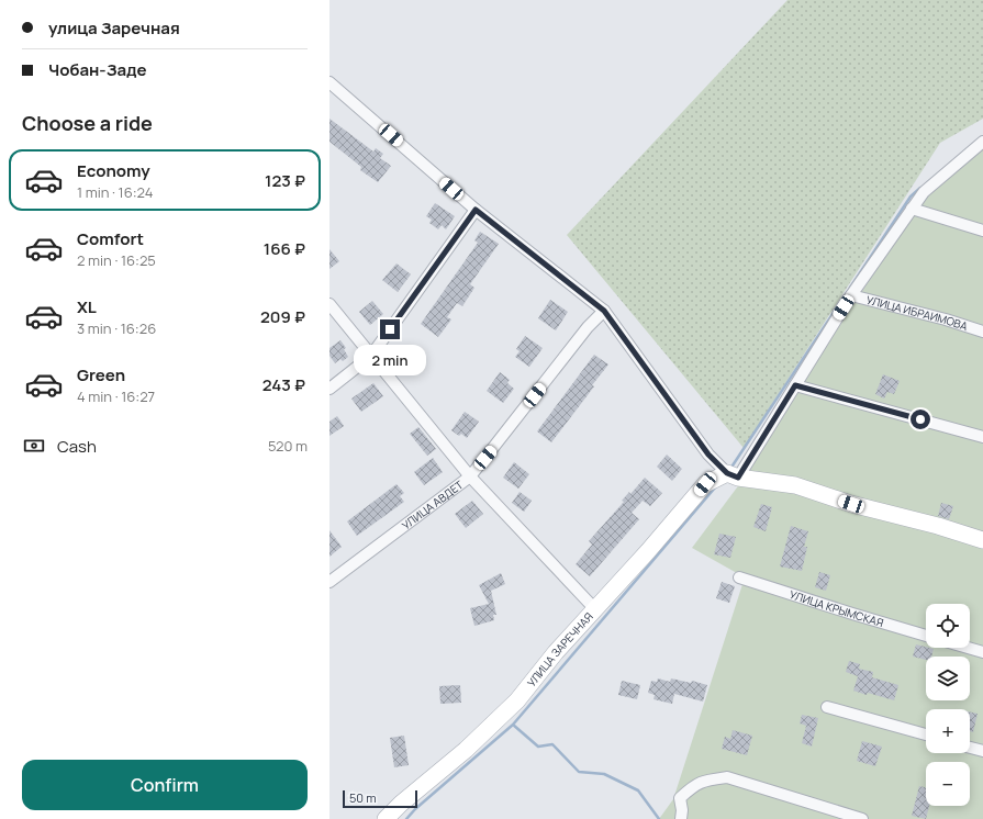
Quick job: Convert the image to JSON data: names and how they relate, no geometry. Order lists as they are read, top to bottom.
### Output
{
  "streets": {
    "street": [
      "УЛИЦА ИБРАИМОВА",
      "УЛИЦА АВДЕТ",
      "УЛИЦА КРЫМСКАЯ",
      "УЛИЦА ЗАРЕЧНАЯ"
    ]
  },
  "scale_bar": "50 m",
  "page": {
    "banner": ["улица Заречная", "Чобан-Заде"],
    "heading": "Choose a ride",
    "list": [
      {
        "name": "Economy",
        "note": "1 min · 16:24",
        "value": "123 ₽"
      },
      {
        "name": "Comfort",
        "note": "2 min · 16:25",
        "value": "166 ₽"
      },
      {
        "name": "XL",
        "note": "3 min · 16:26",
        "value": "209 ₽"
      },
      {
        "name": "Green",
        "note": "4 min · 16:27",
        "value": "243 ₽"
      }
    ],
    "bubble": "2 min",
    "pay": ["Cash", "520 m"],
    "map_buttons": ["+", "−"],
    "buttons": "Confirm",
    "scale": "50 m"
  }
}
